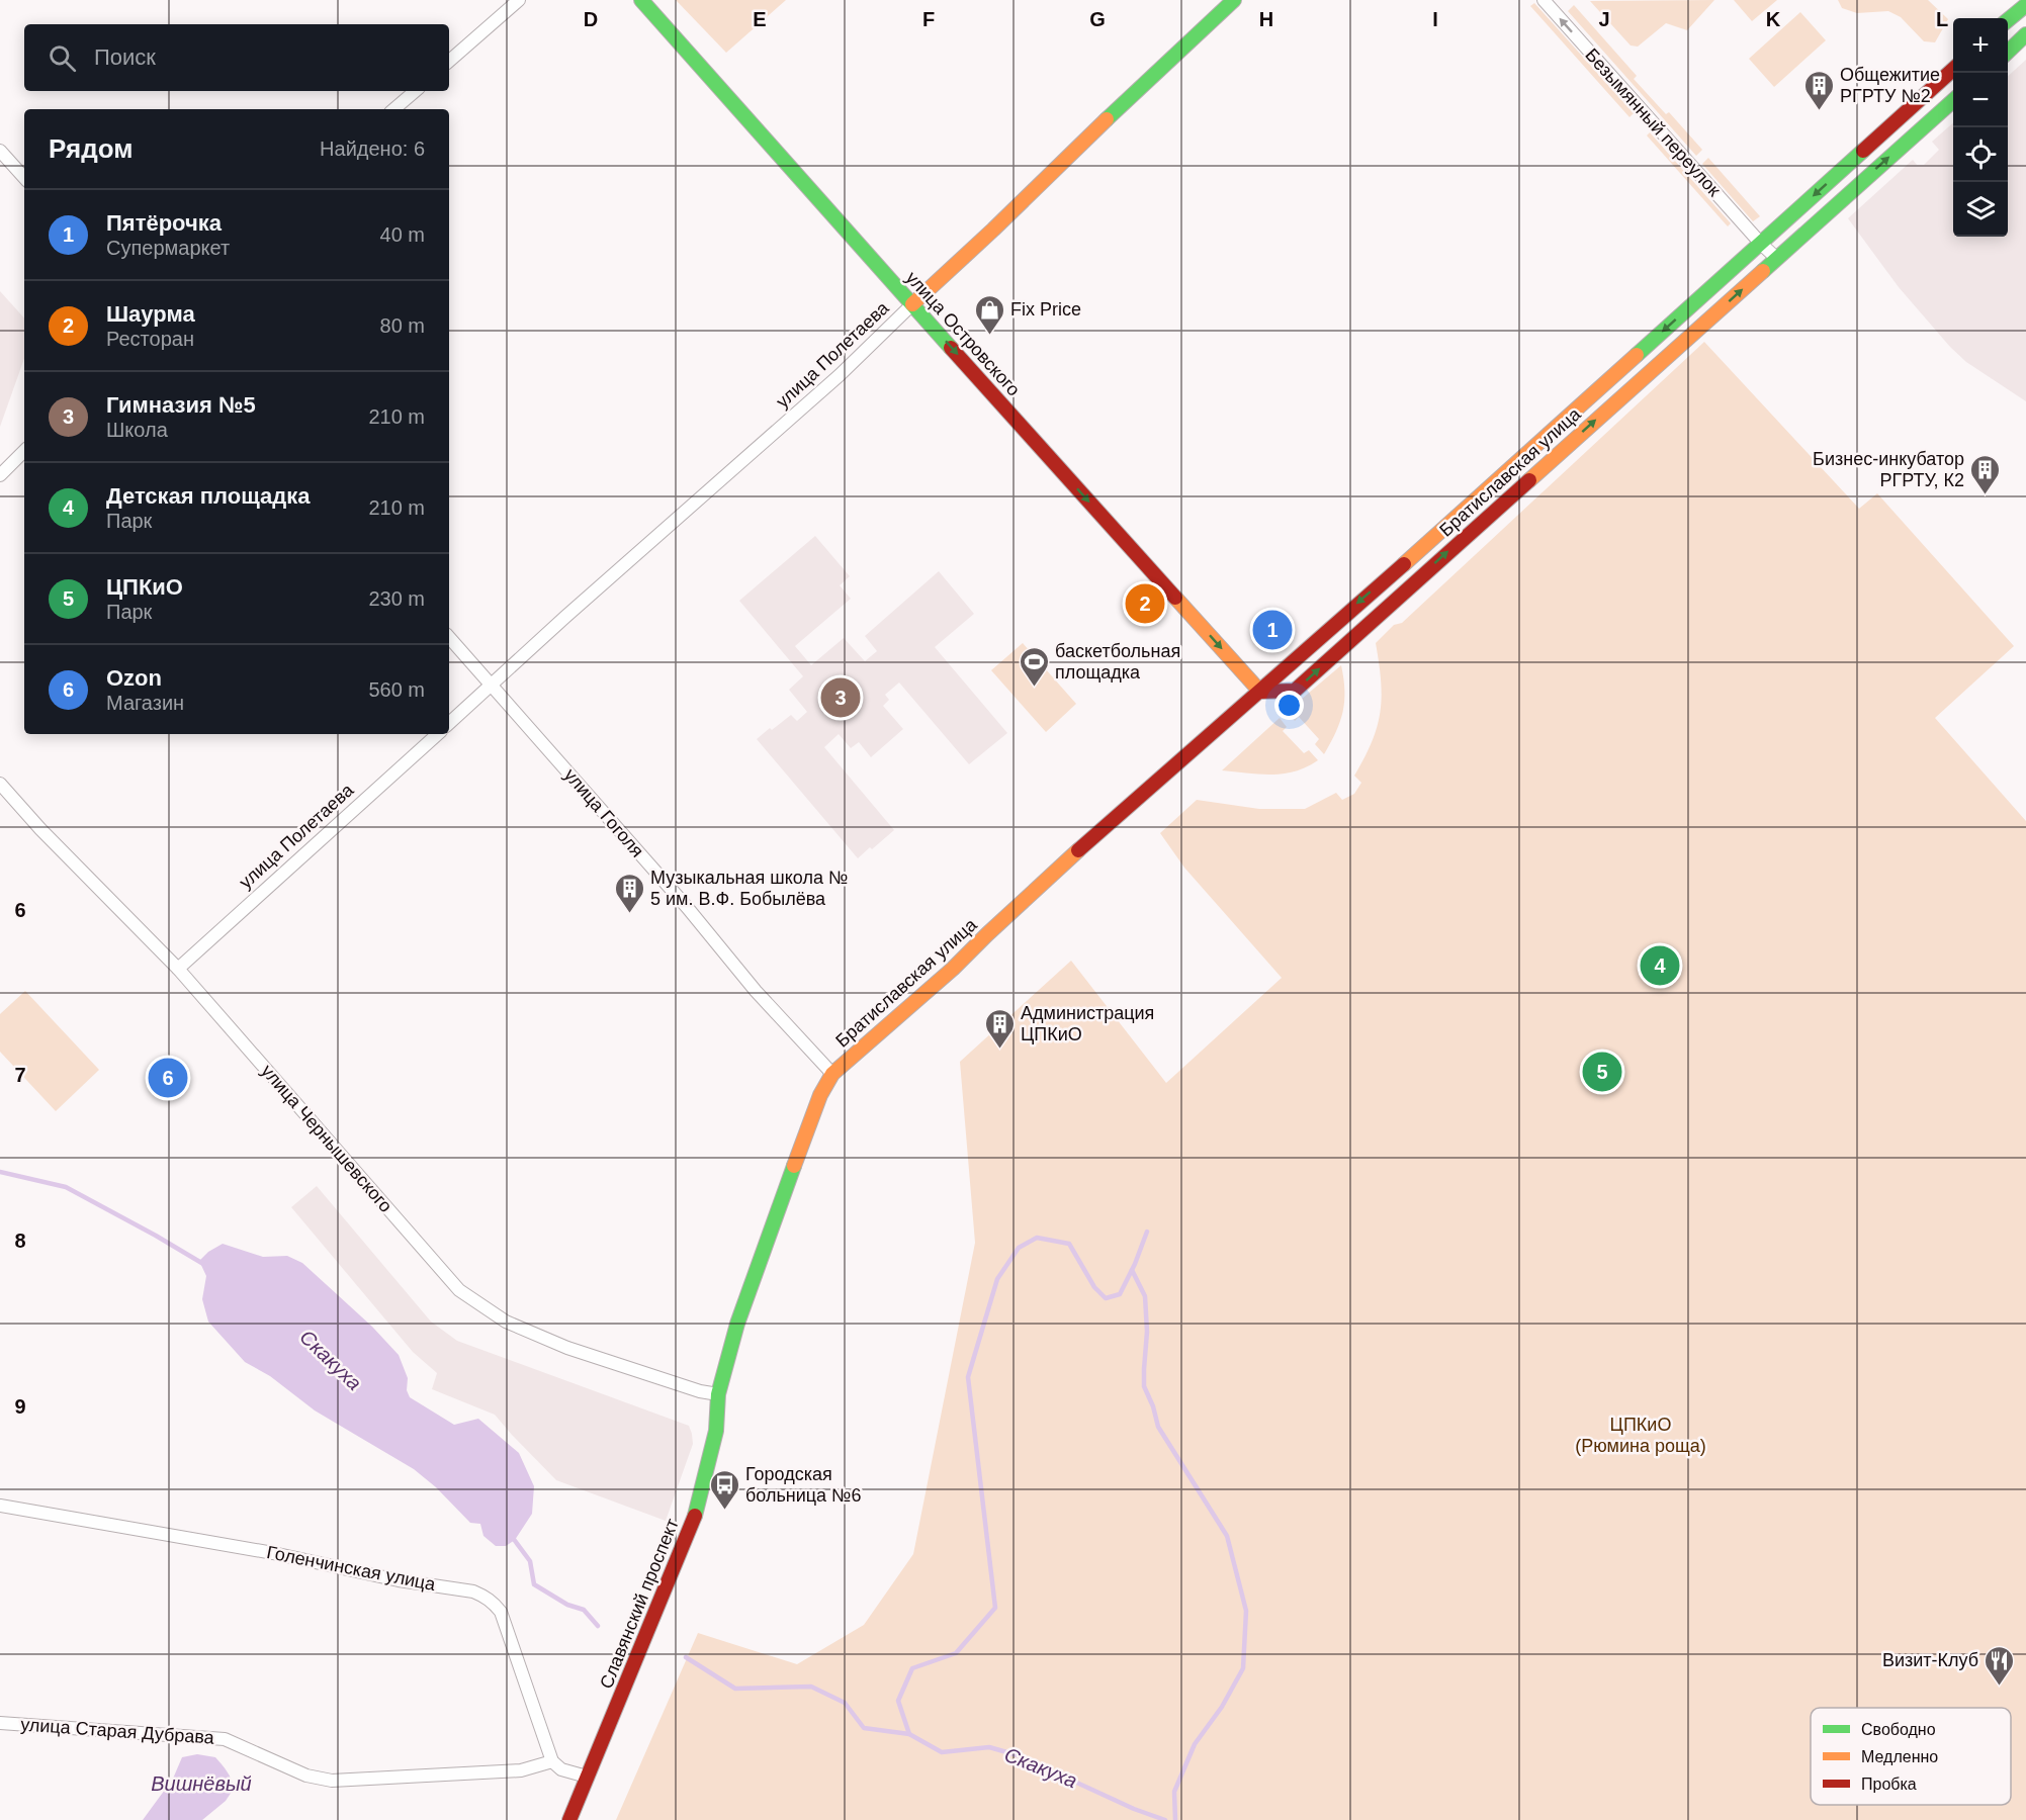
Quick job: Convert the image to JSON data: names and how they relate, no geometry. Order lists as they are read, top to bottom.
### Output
{
  "streets": {
    "street": [
      "Безымянный переулок",
      "улица Островского",
      "улица Полетаева",
      "Братиславская улица",
      "улица Гоголя",
      "улица Чернышевского",
      "Голенчинская улица",
      "Славянский проспект",
      "улица Старая Дубрава"
    ]
  },
  "crossings": [
    ["Безымянный переулок", "Братиславская улица"],
    ["улица Островского", "улица Полетаева"],
    ["улица Островского", "Братиславская улица"],
    ["улица Полетаева", "улица Гоголя"],
    ["улица Полетаева", "улица Чернышевского"],
    ["Братиславская улица", "улица Гоголя"],
    ["Братиславская улица", "улица Чернышевского"],
    ["Братиславская улица", "Славянский проспект"],
    ["улица Чернышевского", "Славянский проспект"],
    ["Голенчинская улица", "улица Старая Дубрава"]
  ],
  "one_way": ["Безымянный переулок", "улица Островского"],
  "water": ["Скакуха", "Вишнёвый"],
  "parks": ["ЦПКиО (Рюмина роща)"],
  "places": {
    "building": [
      "Общежитие РГРТУ №2",
      "Бизнес-инкубатор РГРТУ, К2",
      "Музыкальная школа № 5 им. В.Ф. Бобылёва",
      "Администрация ЦПКиО"
    ],
    "shop": ["Fix Price"],
    "sports": ["баскетбольная площадка"],
    "bus stop": ["Городская больница №6"],
    "restaurant": ["Визит-Клуб"]
  },
  "legend": ["Свободно", "Медленно", "Пробка"],
  "page": {
    "map_buttons": ["+", "−"],
    "search": "Поиск",
    "heading": ["Рядом", "Найдено: 6"],
    "list": [
      {
        "mark": "1",
        "name": "Пятёрочка",
        "note": "Супермаркет",
        "value": "40 m"
      },
      {
        "mark": "2",
        "name": "Шаурма",
        "note": "Ресторан",
        "value": "80 m"
      },
      {
        "mark": "3",
        "name": "Гимназия №5",
        "note": "Школа",
        "value": "210 m"
      },
      {
        "mark": "4",
        "name": "Детская площадка",
        "note": "Парк",
        "value": "210 m"
      },
      {
        "mark": "5",
        "name": "ЦПКиО",
        "note": "Парк",
        "value": "230 m"
      },
      {
        "mark": "6",
        "name": "Ozon",
        "note": "Магазин",
        "value": "560 m"
      }
    ],
    "pins": [
      "2",
      "1",
      "3",
      "4",
      "5",
      "6"
    ]
  },
  "grid": {
    "columns": [
      "D",
      "E",
      "F",
      "G",
      "H",
      "I",
      "J",
      "K",
      "L"
    ],
    "rows": [
      "6",
      "7",
      "8",
      "9"
    ]
  }
}
